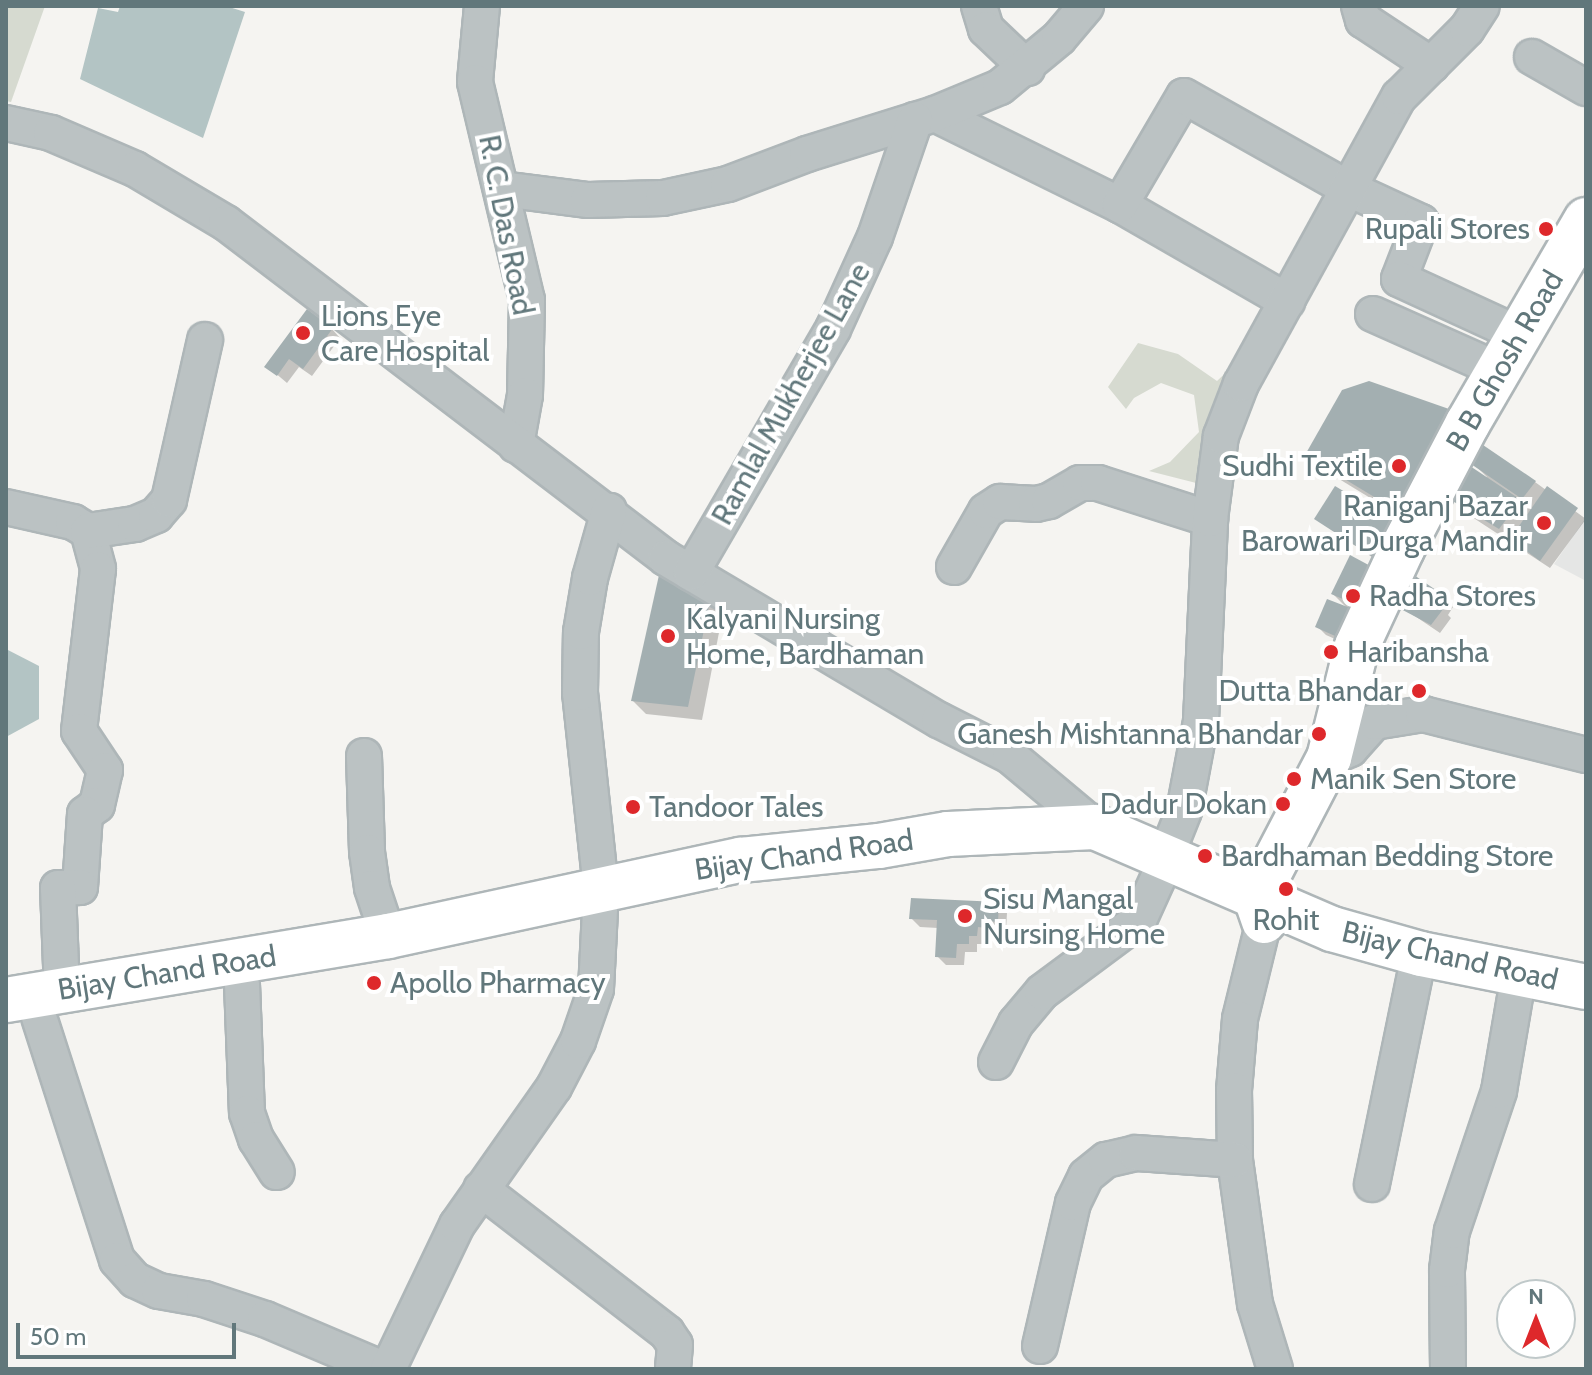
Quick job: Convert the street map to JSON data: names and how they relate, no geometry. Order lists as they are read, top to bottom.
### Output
{
  "streets": {
    "main road": ["B B Ghosh Road", "Bijay Chand Road"],
    "street": ["R. C. Das Road", "Ramlal Mukherjee Lane"]
  },
  "crossings": [
    ["B B Ghosh Road", "Bijay Chand Road"]
  ],
  "places": [
    "Rupali Stores",
    "Lions Eye Care Hospital",
    "Sudhi Textile",
    "Raniganj Bazar Barowari Durga Mandir",
    "Radha Stores",
    "Kalyani Nursing Home, Bardhaman",
    "Haribansha",
    "Dutta Bhandar",
    "Ganesh Mishtanna Bhandar",
    "Manik Sen Store",
    "Dadur Dokan",
    "Tandoor Tales",
    "Bardhaman Bedding Store",
    "Rohit",
    "Sisu Mangal Nursing Home",
    "Apollo Pharmacy"
  ],
  "scale_bar": "50 m",
  "north": "top"
}
